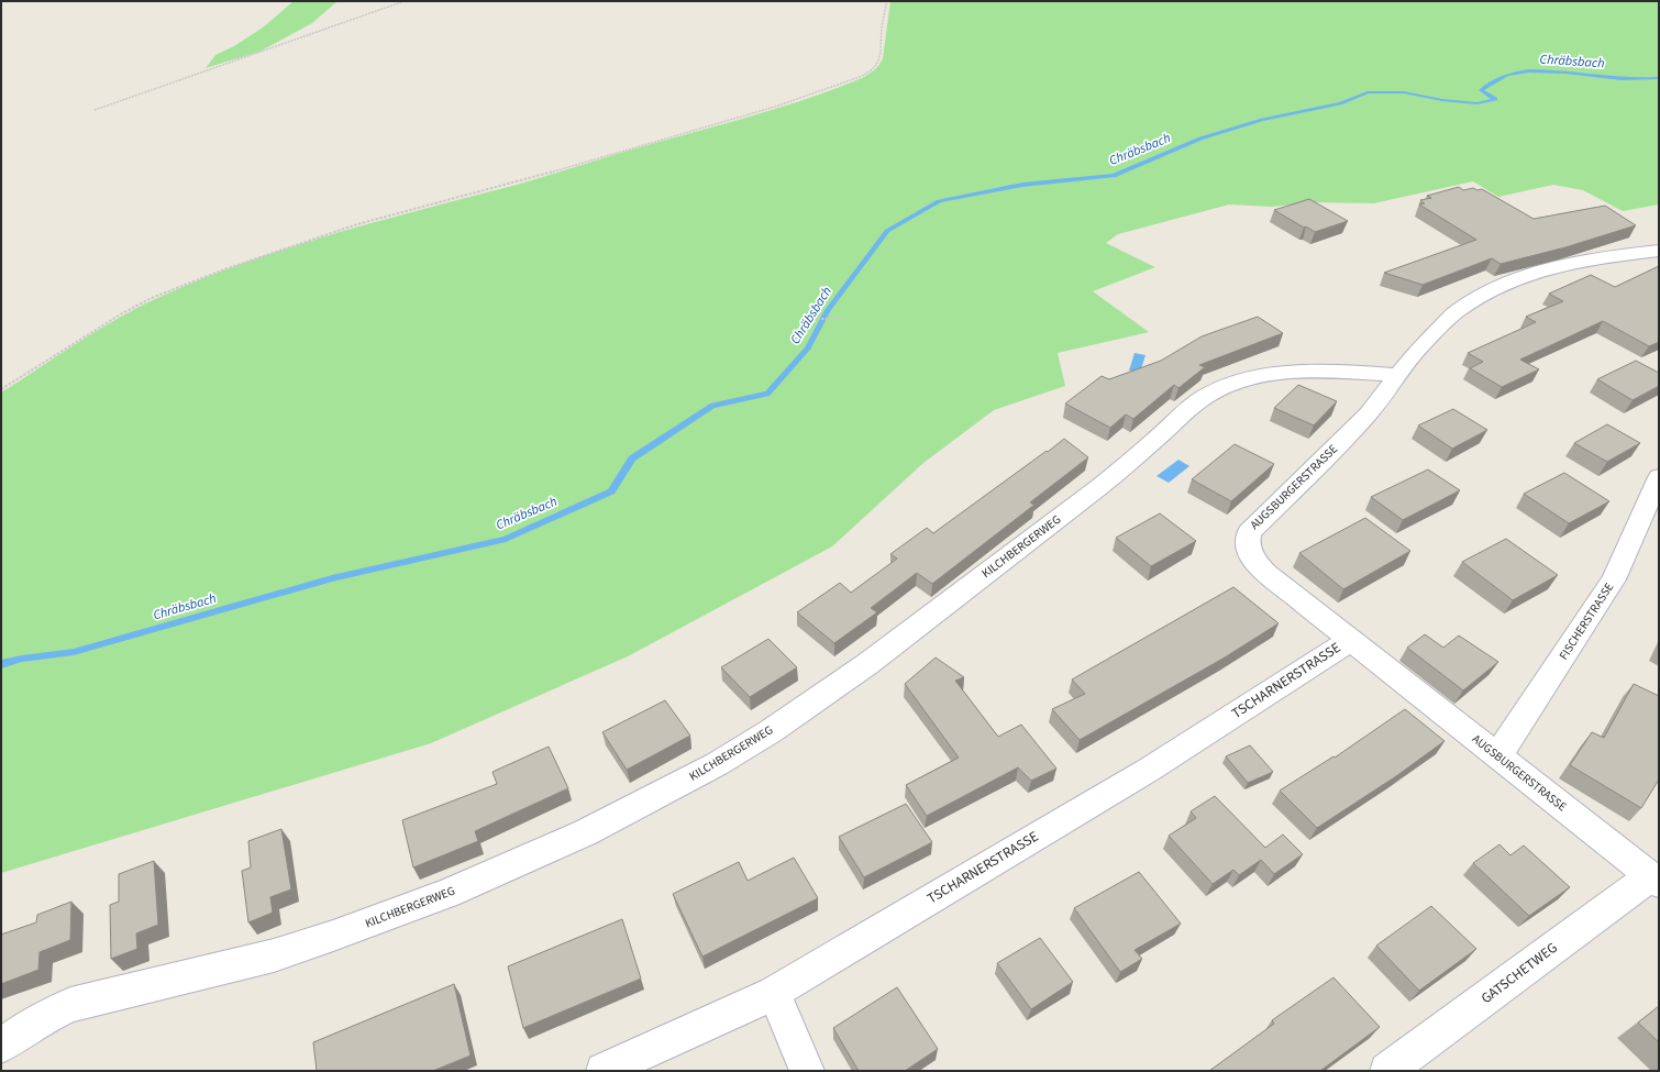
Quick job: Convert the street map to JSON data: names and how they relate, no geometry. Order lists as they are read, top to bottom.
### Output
{
  "streets": {
    "street": [
      "AUGSBURGERSTRASSE",
      "KILCHBERGERWEG",
      "FISCHERSTRASSE",
      "TSCHARNERSTRASSE",
      "GATSCHETWEG"
    ]
  },
  "crossings": [
    ["AUGSBURGERSTRASSE", "KILCHBERGERWEG"],
    ["AUGSBURGERSTRASSE", "FISCHERSTRASSE"],
    ["AUGSBURGERSTRASSE", "TSCHARNERSTRASSE"],
    ["AUGSBURGERSTRASSE", "GATSCHETWEG"]
  ],
  "water": ["Chräbsbach"]
}
